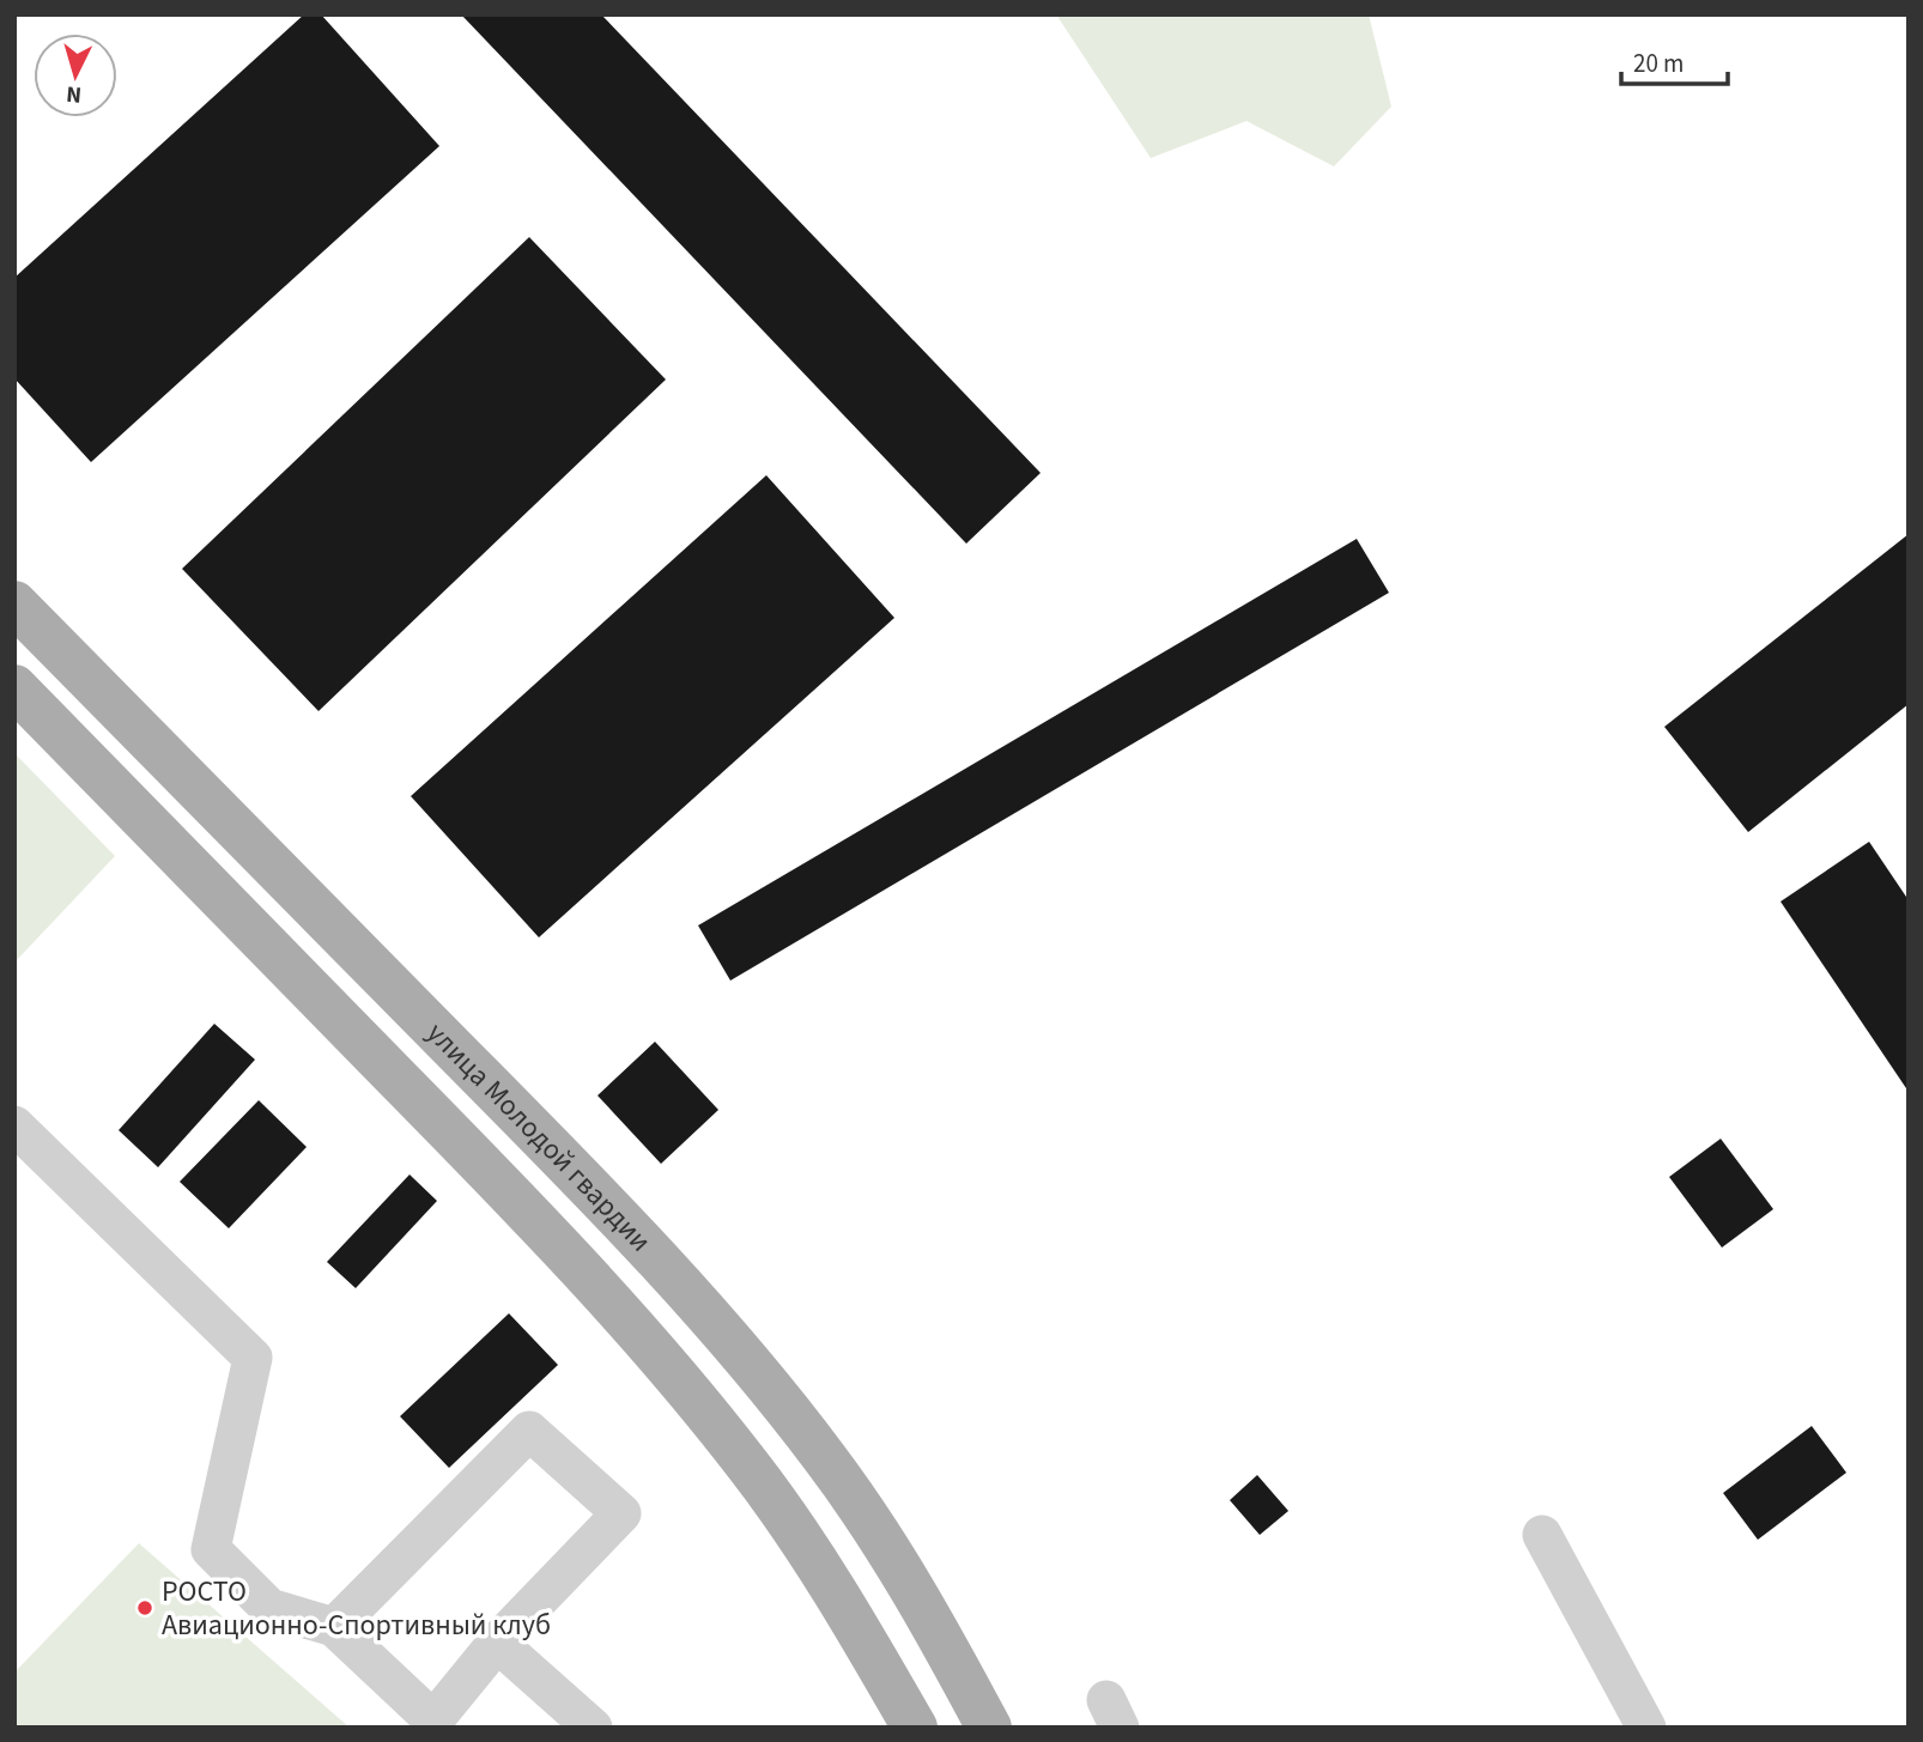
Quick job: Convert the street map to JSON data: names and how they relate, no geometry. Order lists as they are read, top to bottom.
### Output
{
  "streets": {
    "main road": ["улица Молодой гвардии"]
  },
  "places": ["РОСТО Авиационно-Спортивный клуб"],
  "scale_bar": "20 m",
  "north": "bottom"
}
